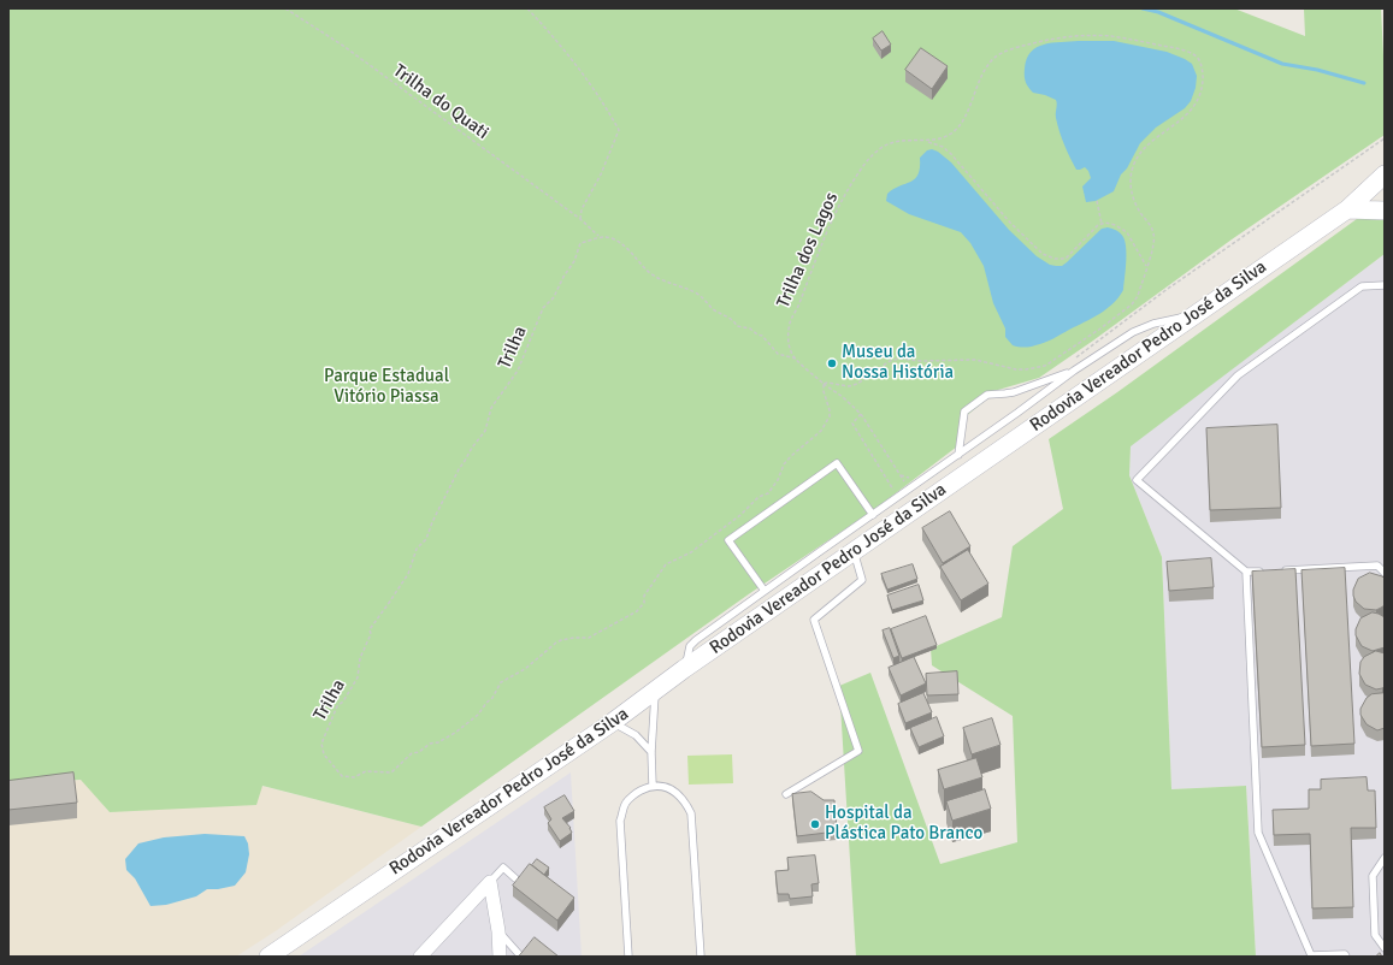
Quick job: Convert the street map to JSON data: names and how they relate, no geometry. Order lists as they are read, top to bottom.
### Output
{
  "streets": {
    "main road": ["Rodovia Vereador Pedro José da Silva"],
    "path": ["Trilha do Quati", "Trilha dos Lagos", "Trilha"]
  },
  "crossings": [
    ["Trilha do Quati", "Trilha"],
    ["Trilha dos Lagos", "Trilha"]
  ],
  "parks": ["Parque Estadual Vitório Piassa"],
  "places": ["Museu da Nossa História", "Hospital da Plástica Pato Branco"]
}
